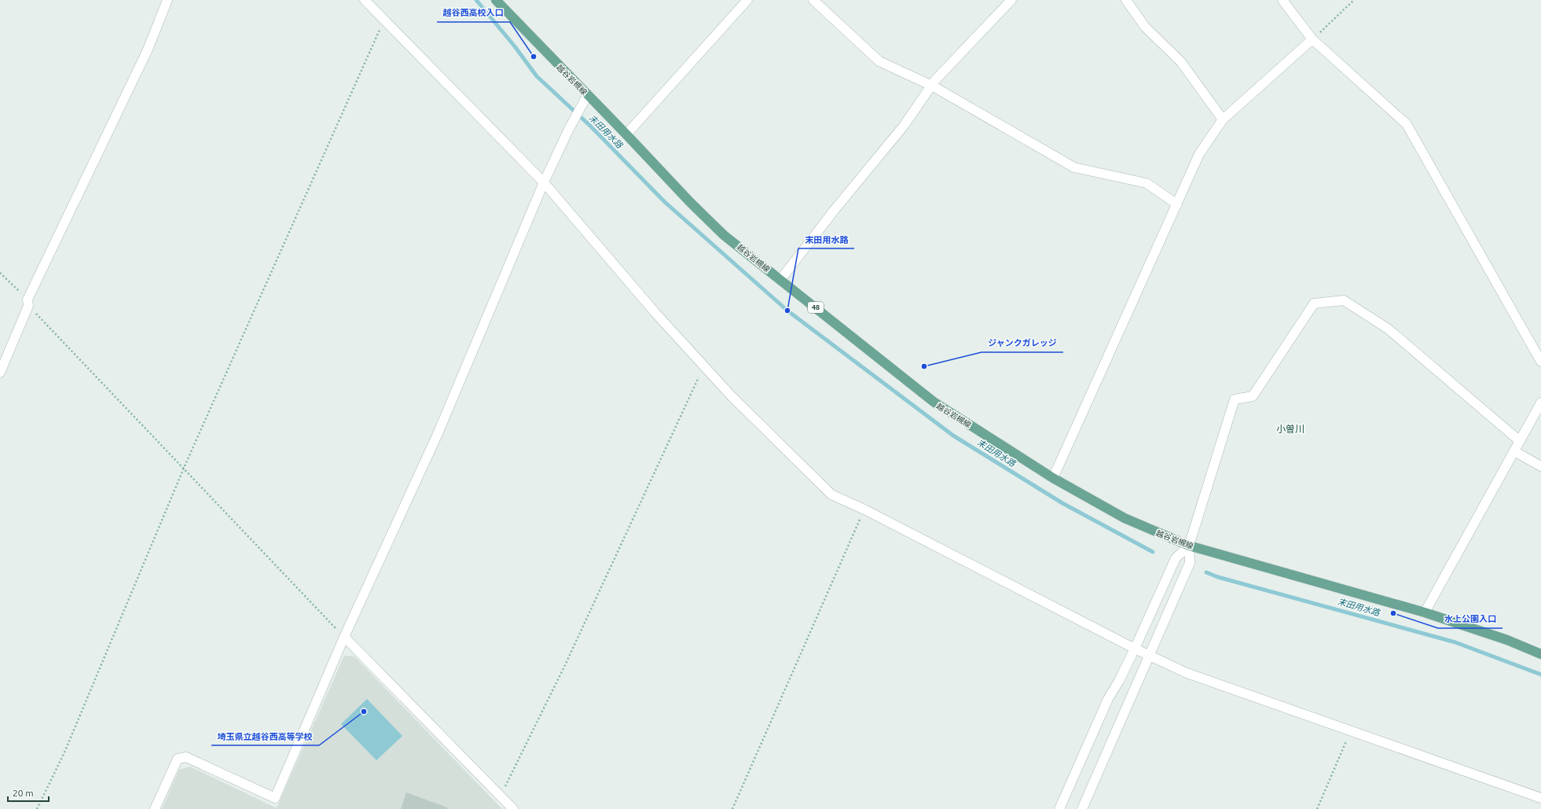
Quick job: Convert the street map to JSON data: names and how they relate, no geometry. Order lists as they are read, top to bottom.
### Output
{
  "streets": {
    "main road": ["越谷岩槻線", "48"]
  },
  "districts": ["小曽川"],
  "water": ["末田用水路"],
  "places": [
    "越谷西高校入口",
    "末田用水路",
    "ジャンクガレッジ",
    "水上公園入口",
    "埼玉県立越谷西高等学校"
  ],
  "scale_bar": "20 m"
}
